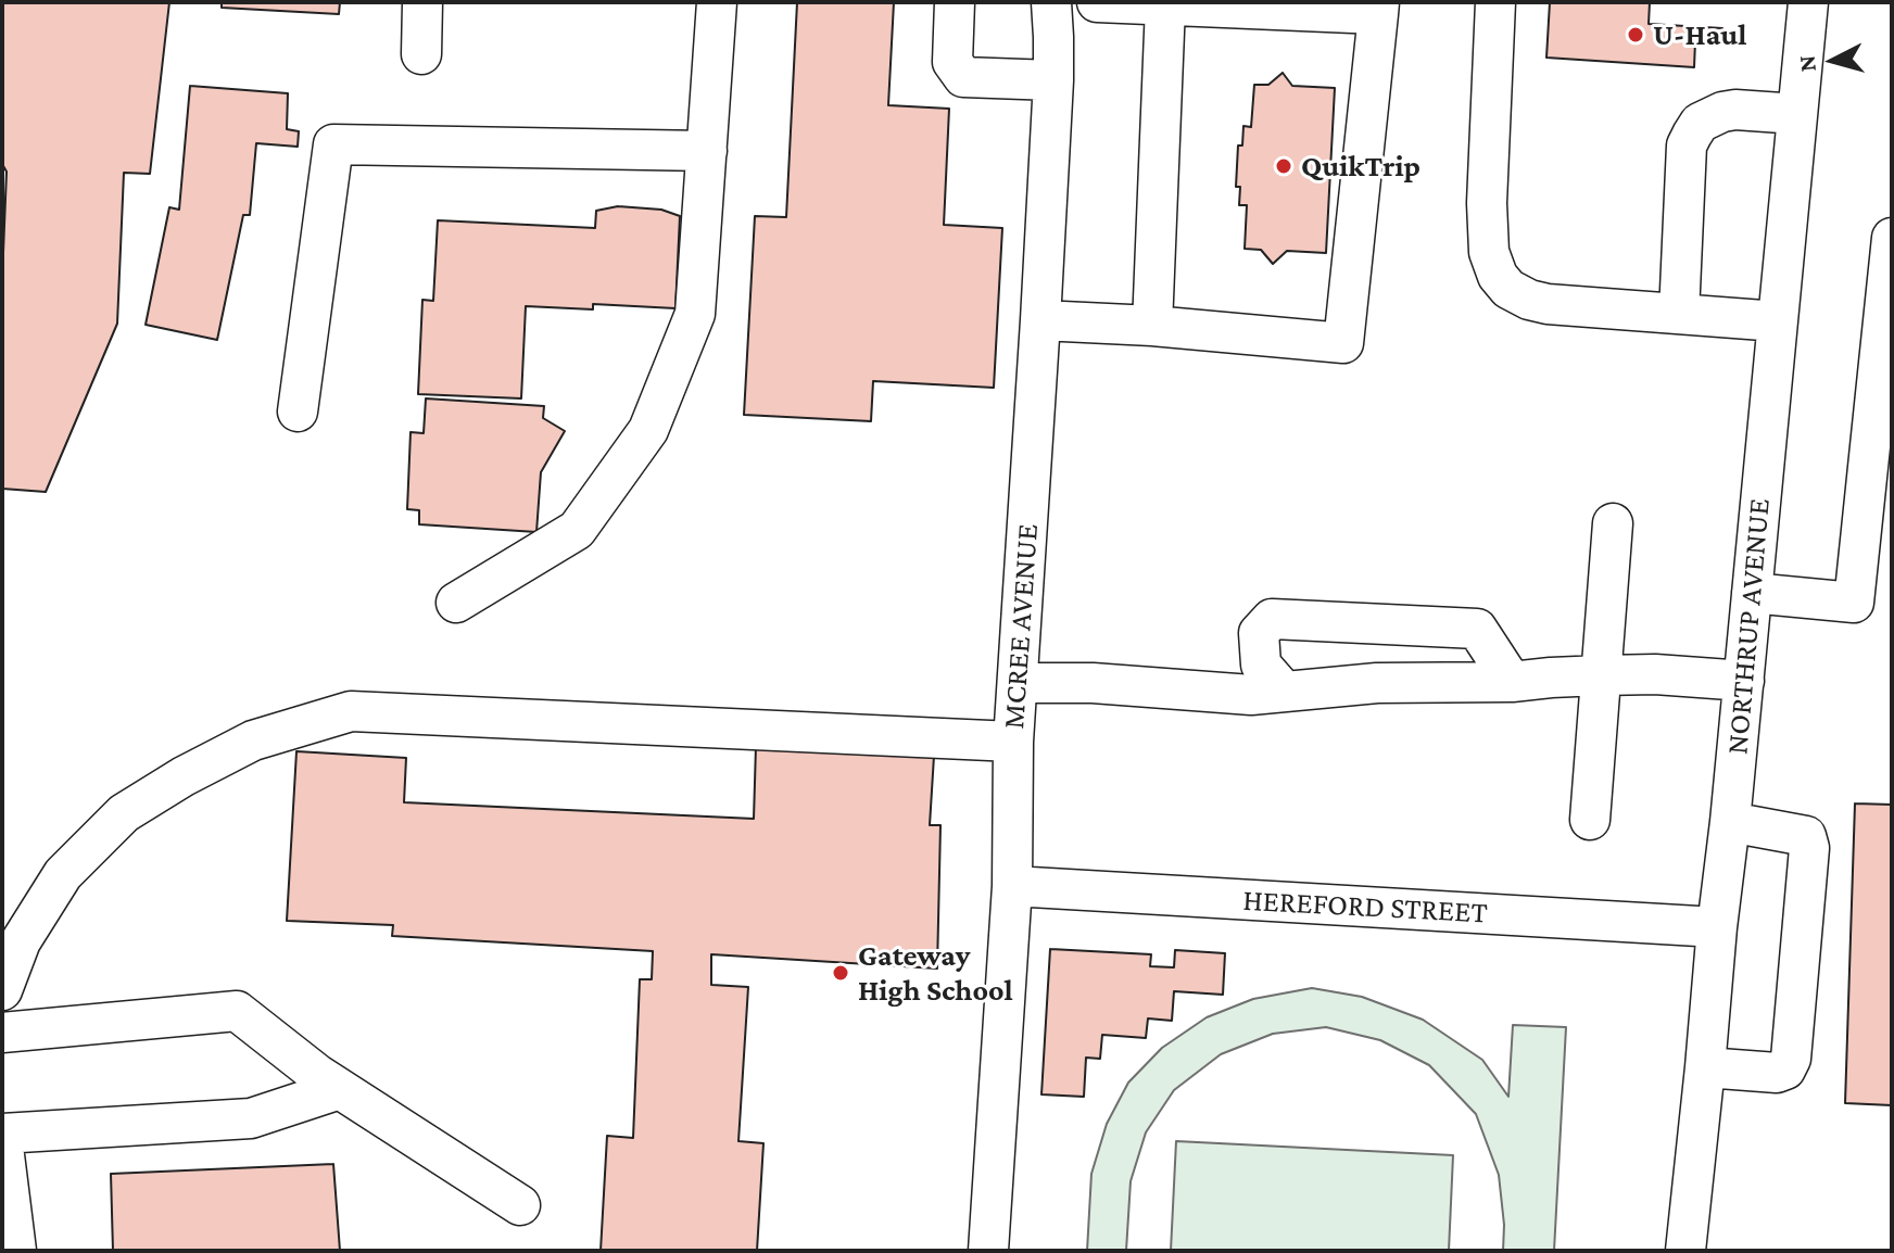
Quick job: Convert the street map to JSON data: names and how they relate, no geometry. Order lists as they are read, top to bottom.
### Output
{
  "streets": {
    "street": ["MCREE AVENUE", "NORTHRUP AVENUE", "HEREFORD STREET"]
  },
  "crossings": [
    ["MCREE AVENUE", "HEREFORD STREET"],
    ["NORTHRUP AVENUE", "HEREFORD STREET"]
  ],
  "places": ["U-Haul", "QuikTrip", "Gateway High School"],
  "north": "left"
}
